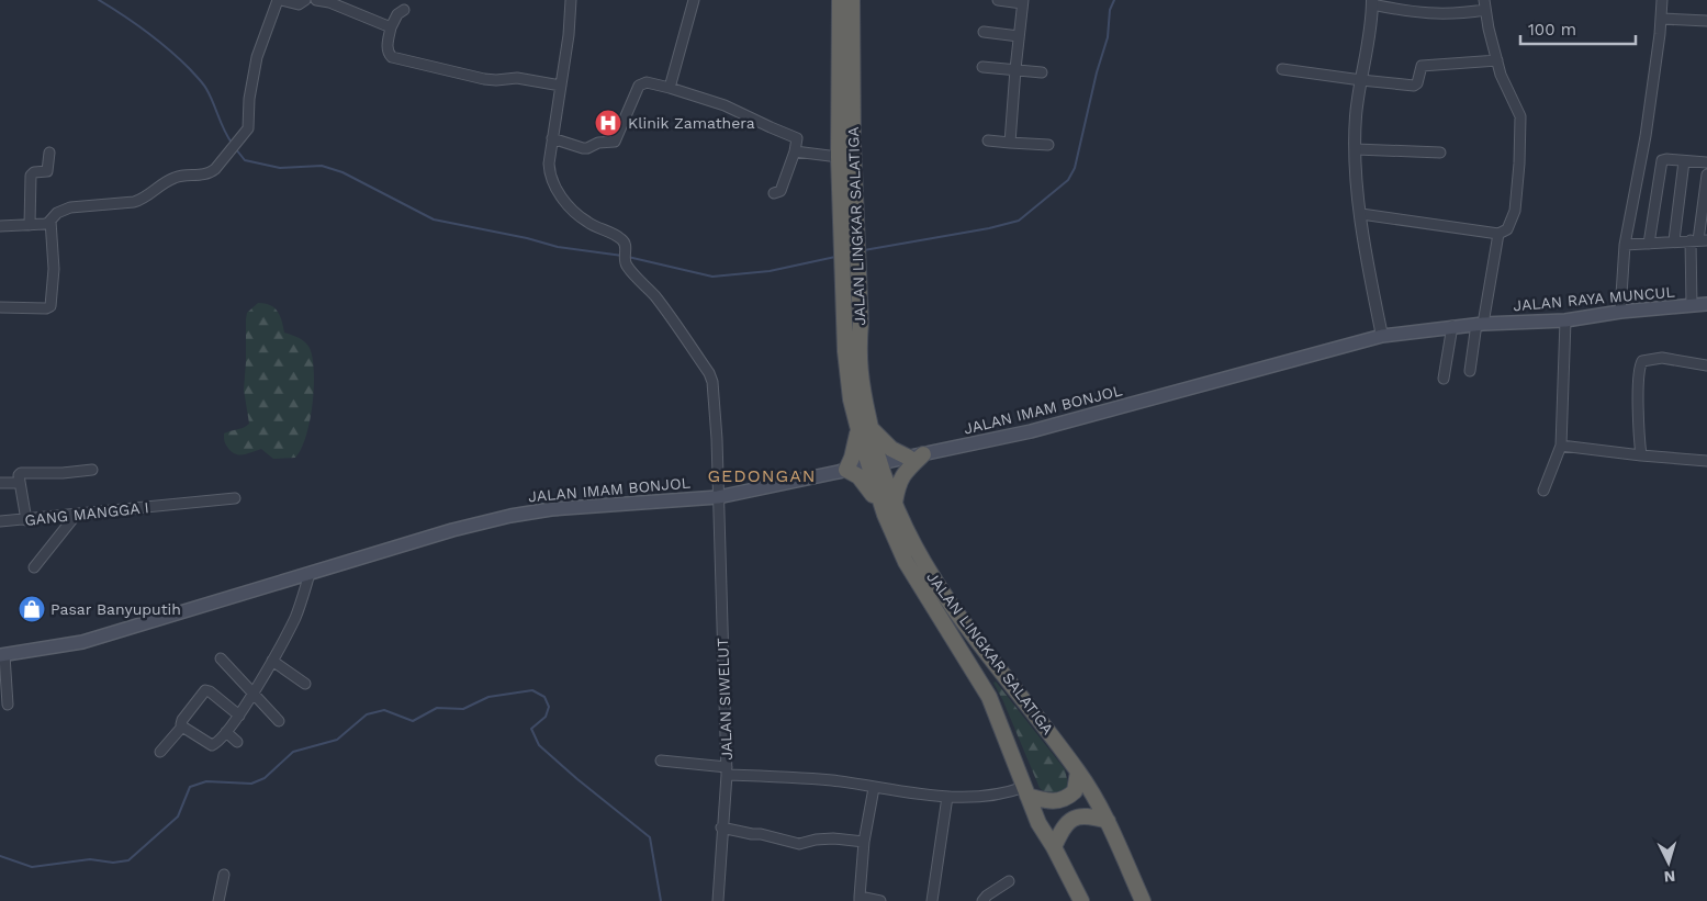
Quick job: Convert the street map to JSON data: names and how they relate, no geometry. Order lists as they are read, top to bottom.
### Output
{
  "streets": {
    "highway": ["JALAN LINGKAR SALATIGA"],
    "main road": ["JALAN RAYA MUNCUL", "JALAN IMAM BONJOL"],
    "street": ["GANG MANGGA I", "JALAN SIWELUT"]
  },
  "crossings": [
    ["JALAN LINGKAR SALATIGA", "JALAN IMAM BONJOL"],
    ["JALAN RAYA MUNCUL", "JALAN IMAM BONJOL"],
    ["JALAN IMAM BONJOL", "JALAN SIWELUT"]
  ],
  "districts": ["GEDONGAN"],
  "places": {
    "hospital": ["Klinik Zamathera"],
    "shop": ["Pasar Banyuputih"]
  },
  "scale_bar": "100 m",
  "north": "bottom"
}
